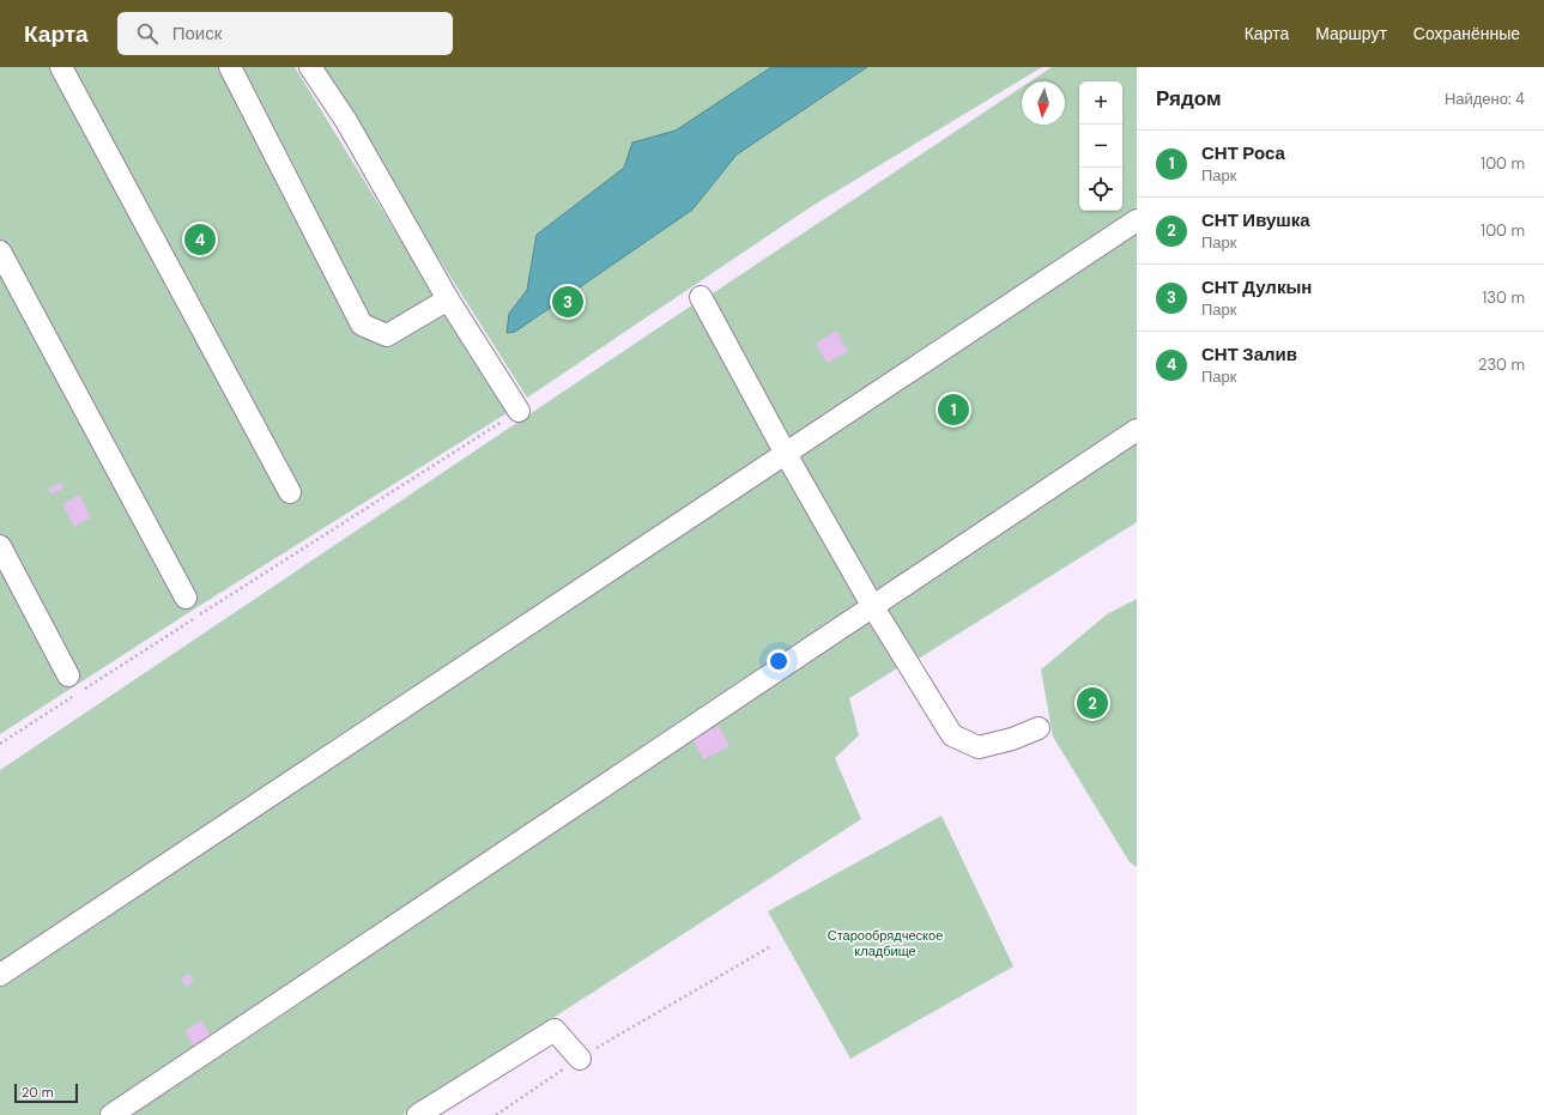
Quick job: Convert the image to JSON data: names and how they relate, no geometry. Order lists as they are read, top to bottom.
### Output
{
  "parks": ["Старообрядческое кладбище"],
  "scale_bar": "20 m",
  "north": "bottom",
  "page": {
    "header": "Карта",
    "search": "Поиск",
    "nav": ["Карта", "Маршрут", "Сохранённые"],
    "heading": ["Рядом", "Найдено: 4"],
    "map_buttons": ["+", "−"],
    "list": [
      {
        "mark": "1",
        "name": "СНТ Роса",
        "note": "Парк",
        "value": "100 m"
      },
      {
        "mark": "2",
        "name": "СНТ Ивушка",
        "note": "Парк",
        "value": "100 m"
      },
      {
        "mark": "3",
        "name": "СНТ Дулкын",
        "note": "Парк",
        "value": "130 m"
      },
      {
        "mark": "4",
        "name": "СНТ Залив",
        "note": "Парк",
        "value": "230 m"
      }
    ],
    "pins": [
      "4",
      "3",
      "1",
      "2"
    ],
    "scale": "20 m"
  }
}
